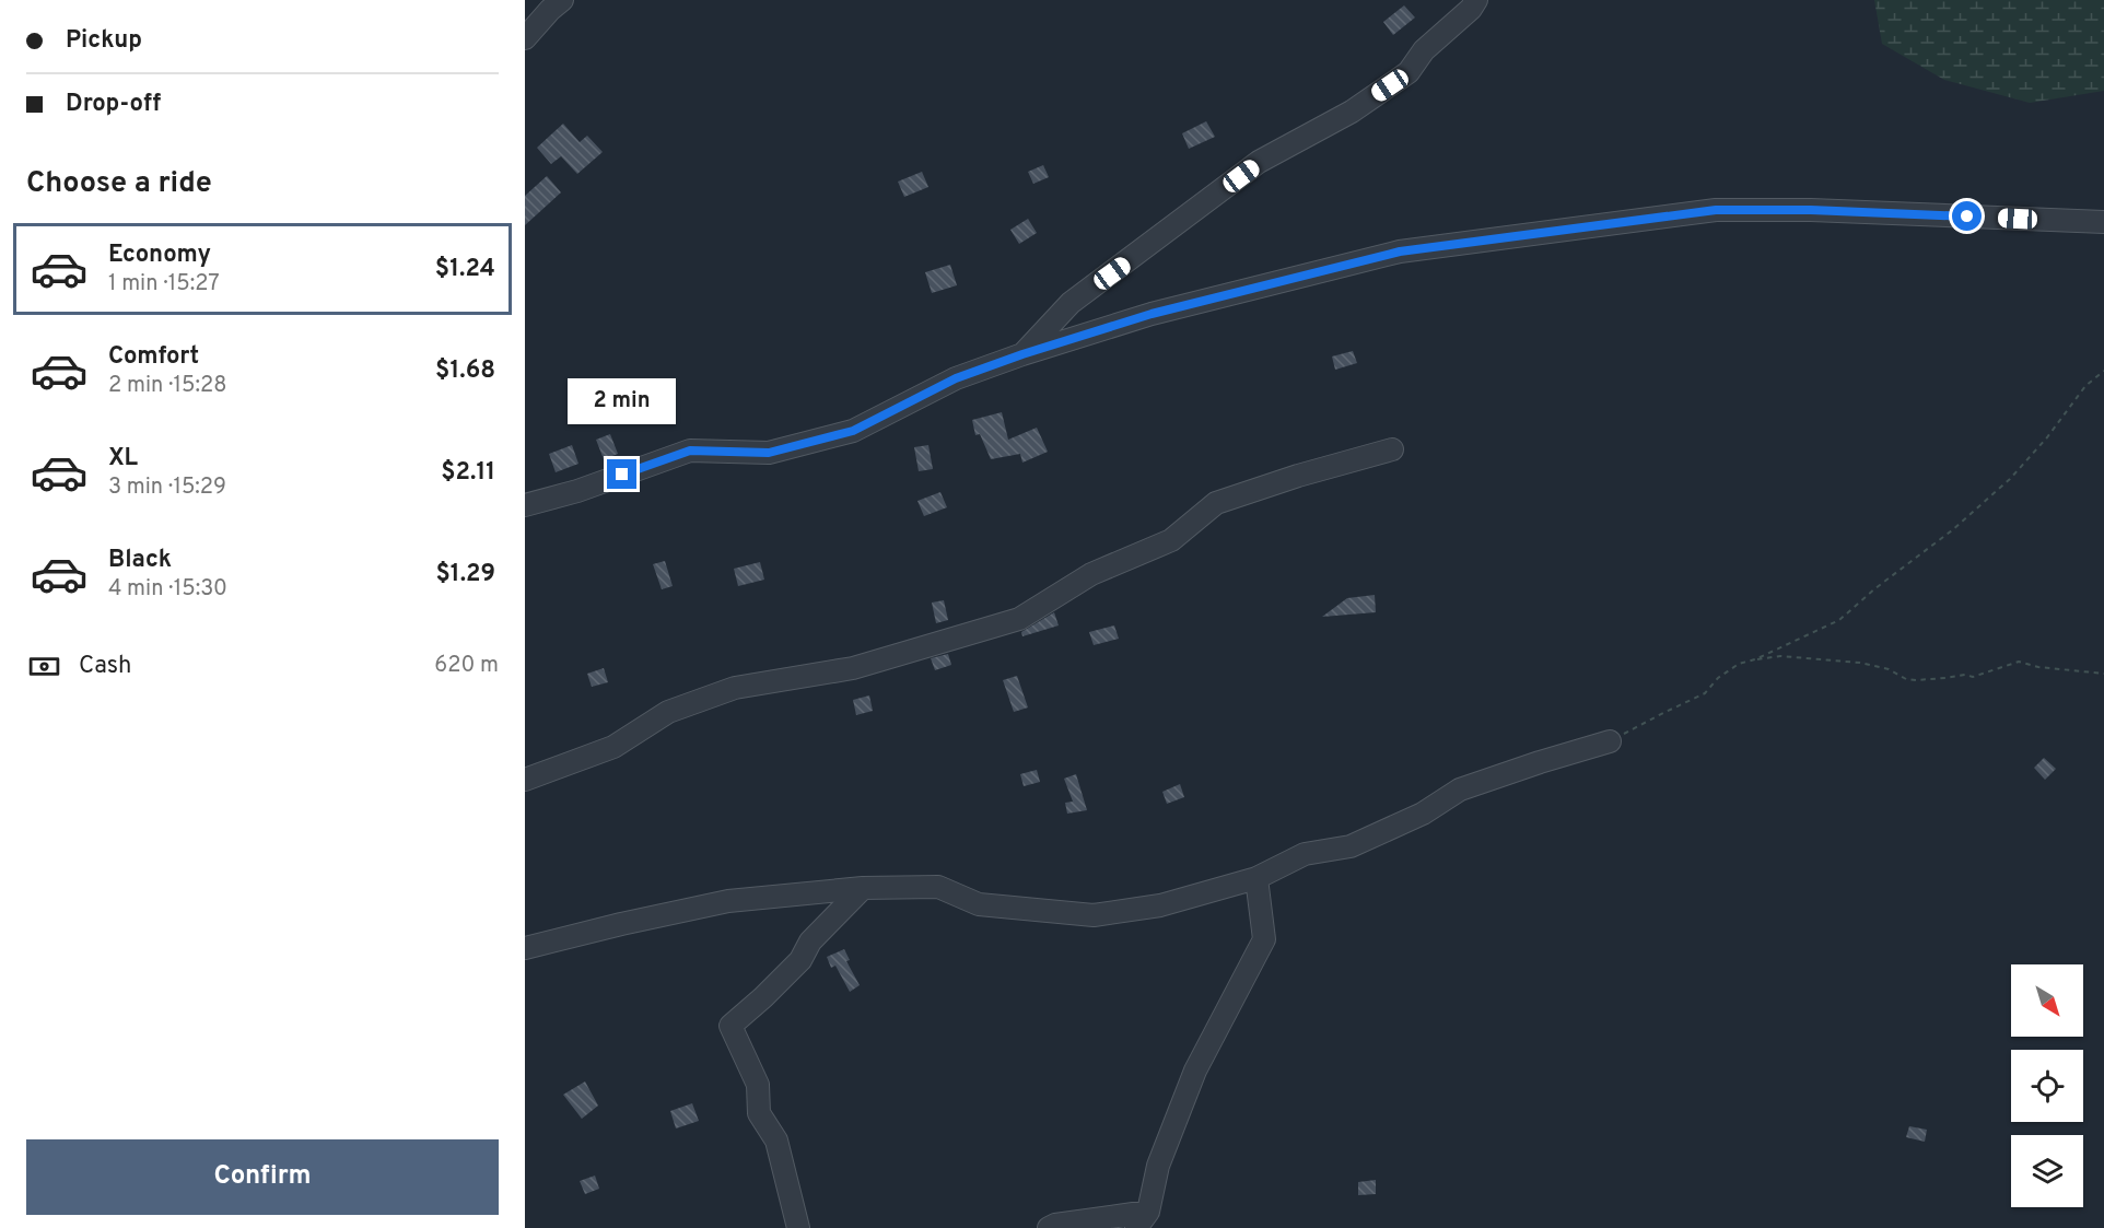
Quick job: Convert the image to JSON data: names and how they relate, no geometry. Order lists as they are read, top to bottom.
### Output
{
  "north": "bottom right",
  "page": {
    "banner": ["Pickup", "Drop-off"],
    "heading": "Choose a ride",
    "list": [
      {
        "name": "Economy",
        "note": "1 min · 15:27",
        "value": "$1.24"
      },
      {
        "name": "Comfort",
        "note": "2 min · 15:28",
        "value": "$1.68"
      },
      {
        "name": "XL",
        "note": "3 min · 15:29",
        "value": "$2.11"
      },
      {
        "name": "Black",
        "note": "4 min · 15:30",
        "value": "$1.29"
      }
    ],
    "bubble": "2 min",
    "pay": ["Cash", "620 m"],
    "buttons": "Confirm"
  }
}
